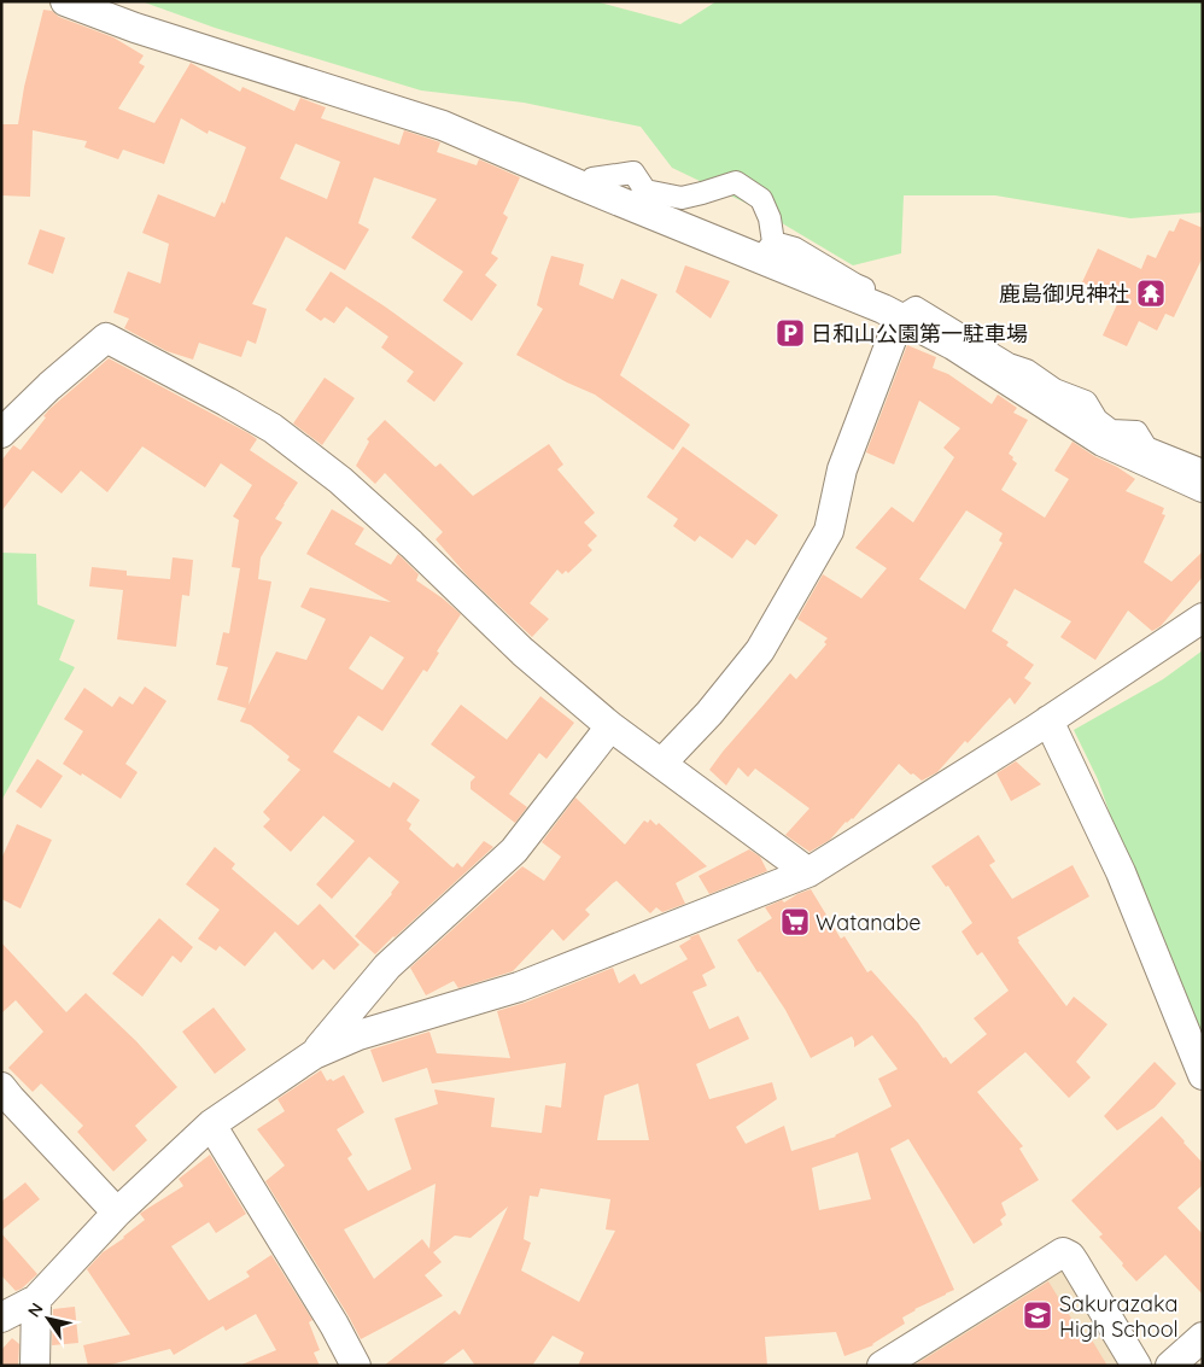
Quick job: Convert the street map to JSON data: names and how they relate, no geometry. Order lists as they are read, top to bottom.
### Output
{
  "places": {
    "temple": ["鹿島御児神社"],
    "parking": ["日和山公園第一駐車場"],
    "supermarket": ["Watanabe"],
    "school or university": ["Sakurazaka High School"]
  },
  "north": "top left"
}
